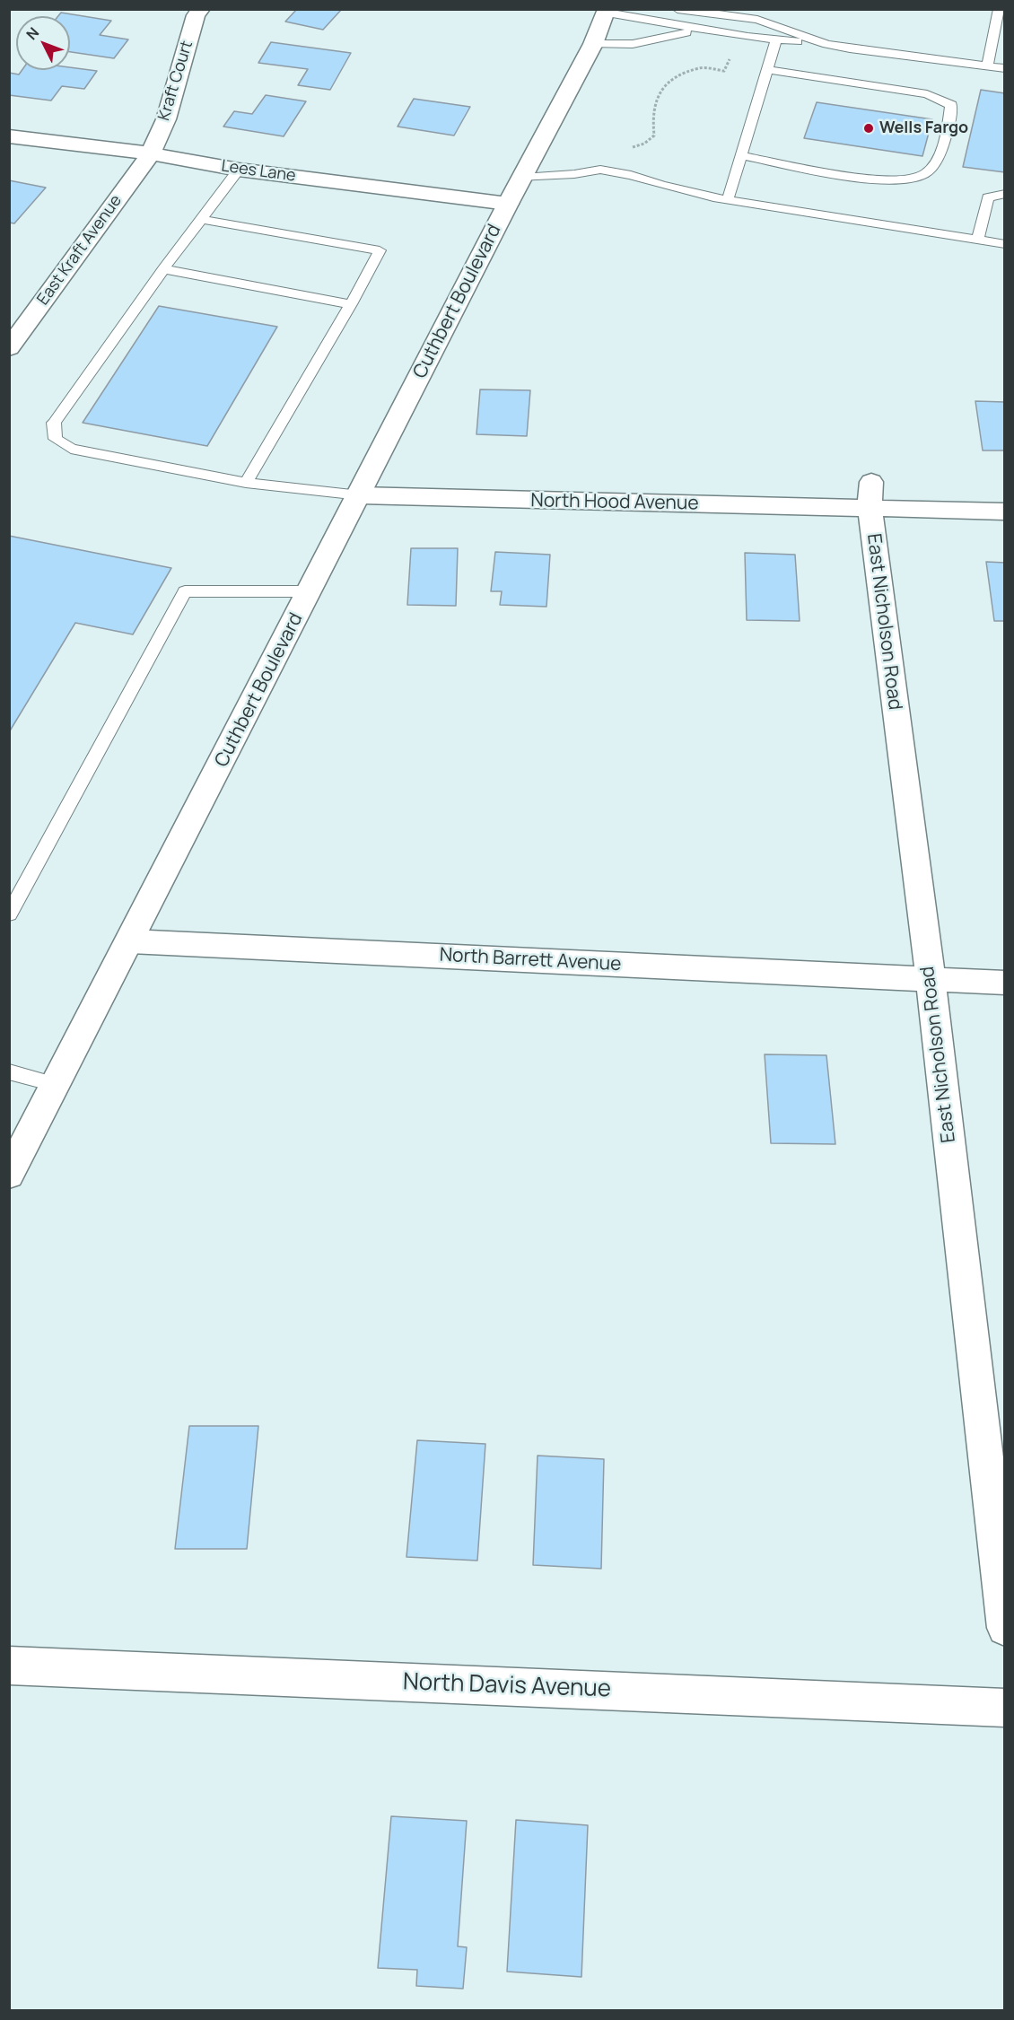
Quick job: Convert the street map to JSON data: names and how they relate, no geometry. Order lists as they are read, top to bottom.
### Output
{
  "streets": {
    "street": [
      "Kraft Court",
      "Lees Lane",
      "East Kraft Avenue",
      "Cuthbert Boulevard",
      "North Hood Avenue",
      "East Nicholson Road",
      "North Barrett Avenue",
      "North Davis Avenue"
    ]
  },
  "crossings": [
    ["Kraft Court", "Lees Lane"],
    ["Kraft Court", "East Kraft Avenue"],
    ["Lees Lane", "East Kraft Avenue"],
    ["Lees Lane", "Cuthbert Boulevard"],
    ["Cuthbert Boulevard", "North Hood Avenue"],
    ["Cuthbert Boulevard", "North Barrett Avenue"],
    ["North Hood Avenue", "East Nicholson Road"],
    ["East Nicholson Road", "North Barrett Avenue"]
  ],
  "places": ["Wells Fargo"],
  "north": "top left"
}
